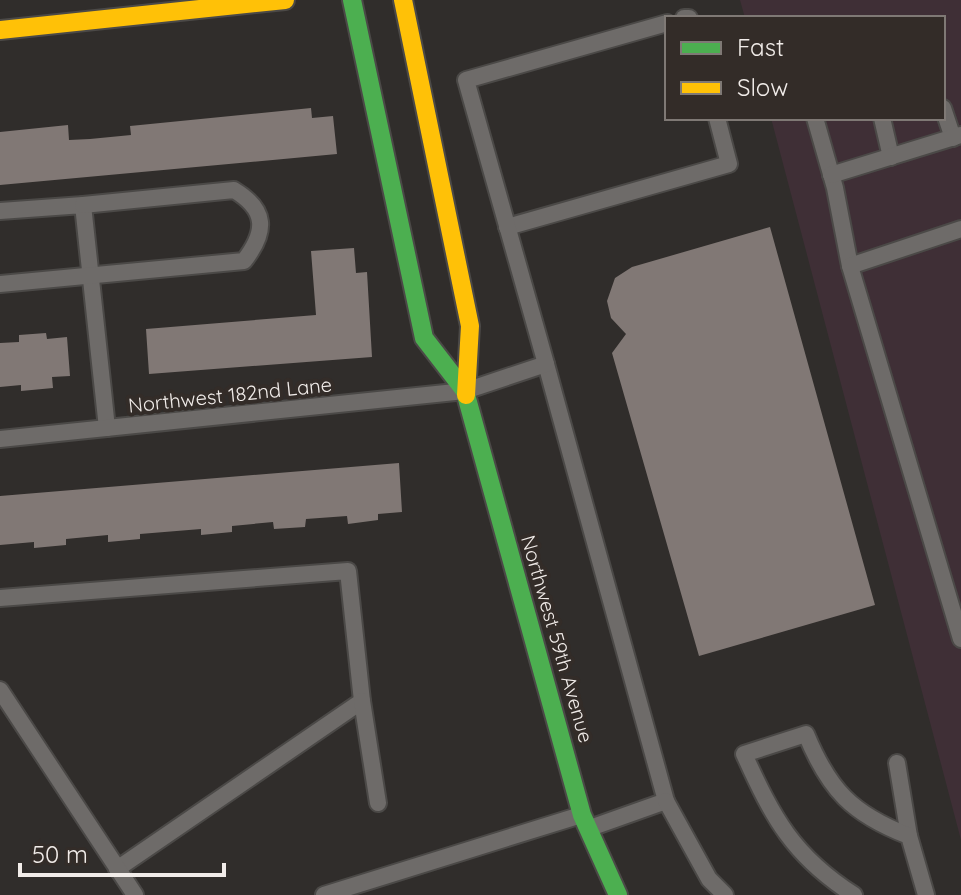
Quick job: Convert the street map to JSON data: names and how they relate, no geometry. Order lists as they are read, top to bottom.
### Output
{
  "streets": {
    "street": ["Northwest 59th Avenue"],
    "lane": ["Northwest 182nd Lane"]
  },
  "crossings": [
    ["Northwest 182nd Lane", "Northwest 59th Avenue"]
  ],
  "legend": ["Fast", "Slow"],
  "scale_bar": "50 m"
}
